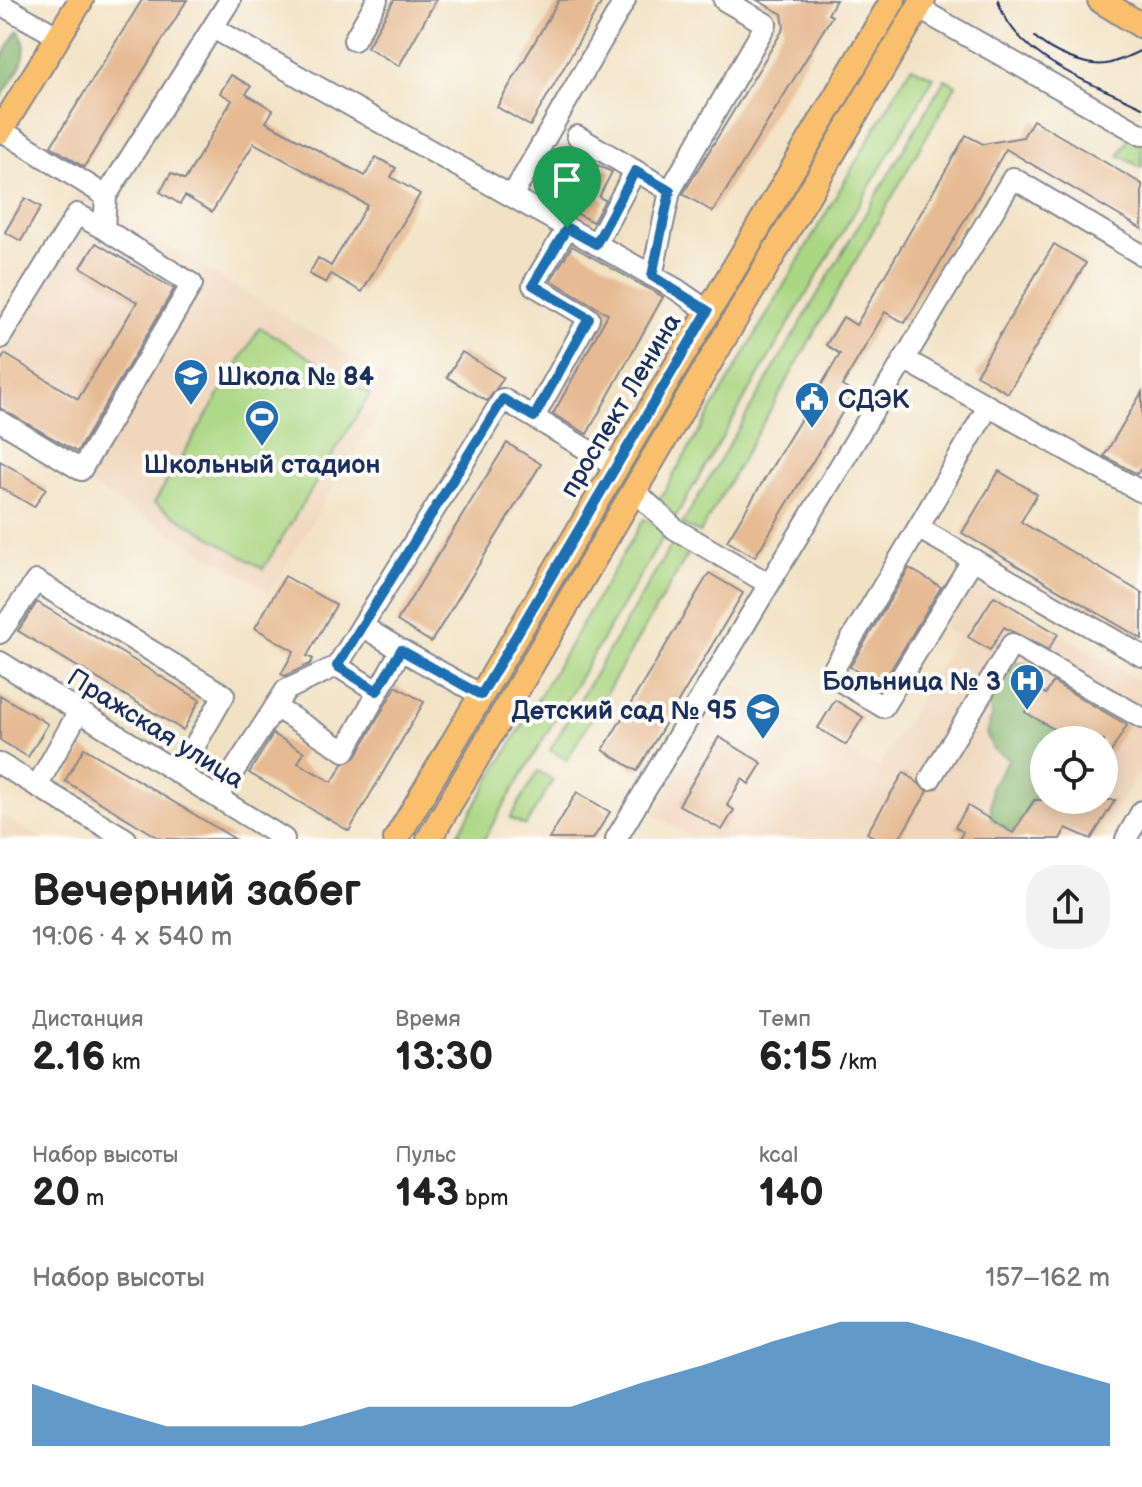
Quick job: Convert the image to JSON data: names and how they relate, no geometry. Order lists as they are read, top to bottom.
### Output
{
  "streets": {
    "main road": ["проспект Ленина"],
    "street": ["Пражская улица"]
  },
  "places": {
    "school or university": ["Школа № 84", "Детский сад № 95"],
    "public building": ["СДЭК"],
    "sports": ["Школьный стадион"],
    "hospital": ["Больница № 3"]
  },
  "page": {
    "heading": ["Вечерний забег", "19:06 · 4 × 540 m"],
    "stats": [
      ["Дистанция", "2.16 km"],
      ["Время", "13:30"],
      ["Темп", "6:15 /km"],
      ["Набор высоты", "20 m"],
      ["Пульс", "143 bpm"],
      ["kcal", "140"]
    ],
    "chart": ["Набор высоты", "157–162 m"]
  }
}
